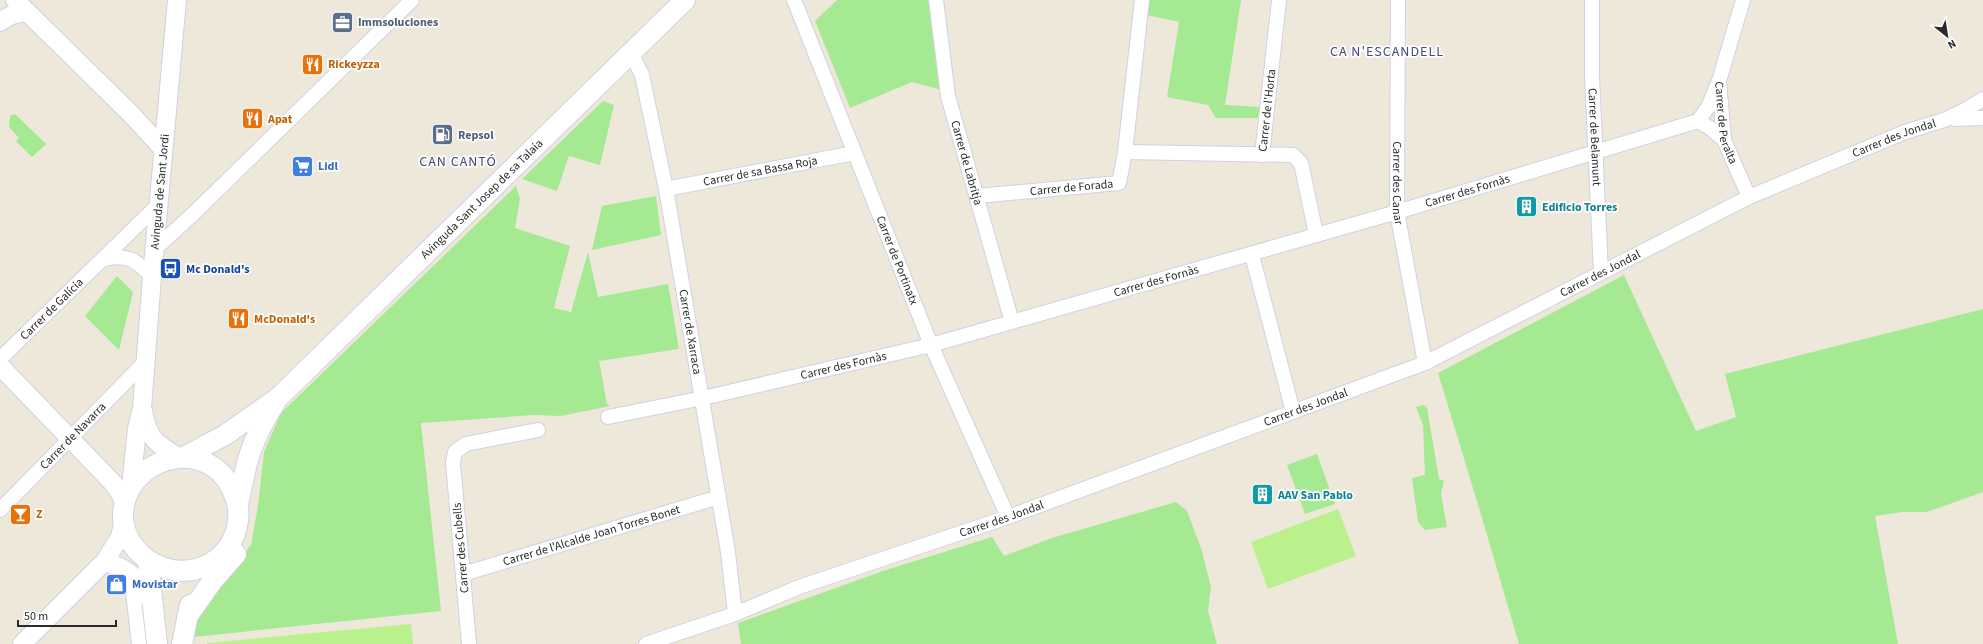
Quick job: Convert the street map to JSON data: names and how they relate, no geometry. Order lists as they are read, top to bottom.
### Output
{
  "streets": {
    "main road": ["Avinguda Sant Josep de sa Talaia"],
    "street": [
      "Carrer de l'Horta",
      "Carrer de Peralta",
      "Carrer de Belamunt",
      "Carrer des Jondal",
      "Carrer de Labritja",
      "Carrer de sa Bassa Roja",
      "Carrer des Canar",
      "Carrer de Forada",
      "Carrer des Fornàs",
      "Avinguda de Sant Jordi",
      "Carrer de Portinatx",
      "Carrer de Galícia",
      "Carrer de Xarraca",
      "Carrer de Navarra",
      "Carrer de l'Alcalde Joan Torres Bonet",
      "Carrer des Cubells"
    ]
  },
  "crossings": [
    ["Carrer de l'Horta", "Carrer des Fornàs"],
    ["Carrer de Peralta", "Carrer des Jondal"],
    ["Carrer de Belamunt", "Carrer des Jondal"],
    ["Carrer de Belamunt", "Carrer des Fornàs"],
    ["Carrer des Jondal", "Carrer des Canar"],
    ["Carrer des Jondal", "Carrer de Portinatx"],
    ["Carrer des Jondal", "Carrer de Xarraca"],
    ["Carrer de Labritja", "Carrer de Forada"],
    ["Carrer de Labritja", "Carrer des Fornàs"],
    ["Carrer de sa Bassa Roja", "Carrer de Portinatx"],
    ["Carrer de sa Bassa Roja", "Carrer de Xarraca"],
    ["Carrer des Canar", "Carrer des Fornàs"],
    ["Carrer des Fornàs", "Carrer de Portinatx"],
    ["Carrer des Fornàs", "Carrer de Xarraca"],
    ["Avinguda de Sant Jordi", "Carrer de Galícia"],
    ["Avinguda de Sant Jordi", "Carrer de Navarra"],
    ["Avinguda Sant Josep de sa Talaia", "Carrer de Xarraca"],
    ["Carrer de Xarraca", "Carrer de l'Alcalde Joan Torres Bonet"],
    ["Carrer de l'Alcalde Joan Torres Bonet", "Carrer des Cubells"]
  ],
  "districts": ["CA N'ESCANDELL", "CAN CANTÓ"],
  "places": {
    "office": ["Immsoluciones"],
    "restaurant": ["Rickeyzza", "Apat", "McDonald's"],
    "fuel station": ["Repsol"],
    "supermarket": ["Lidl"],
    "building": ["Edificio Torres", "AAV San Pablo"],
    "bus stop": ["Mc Donald's"],
    "bar": ["Z"],
    "shop": ["Movistar"]
  },
  "scale_bar": "50 m",
  "north": "bottom right"
}
